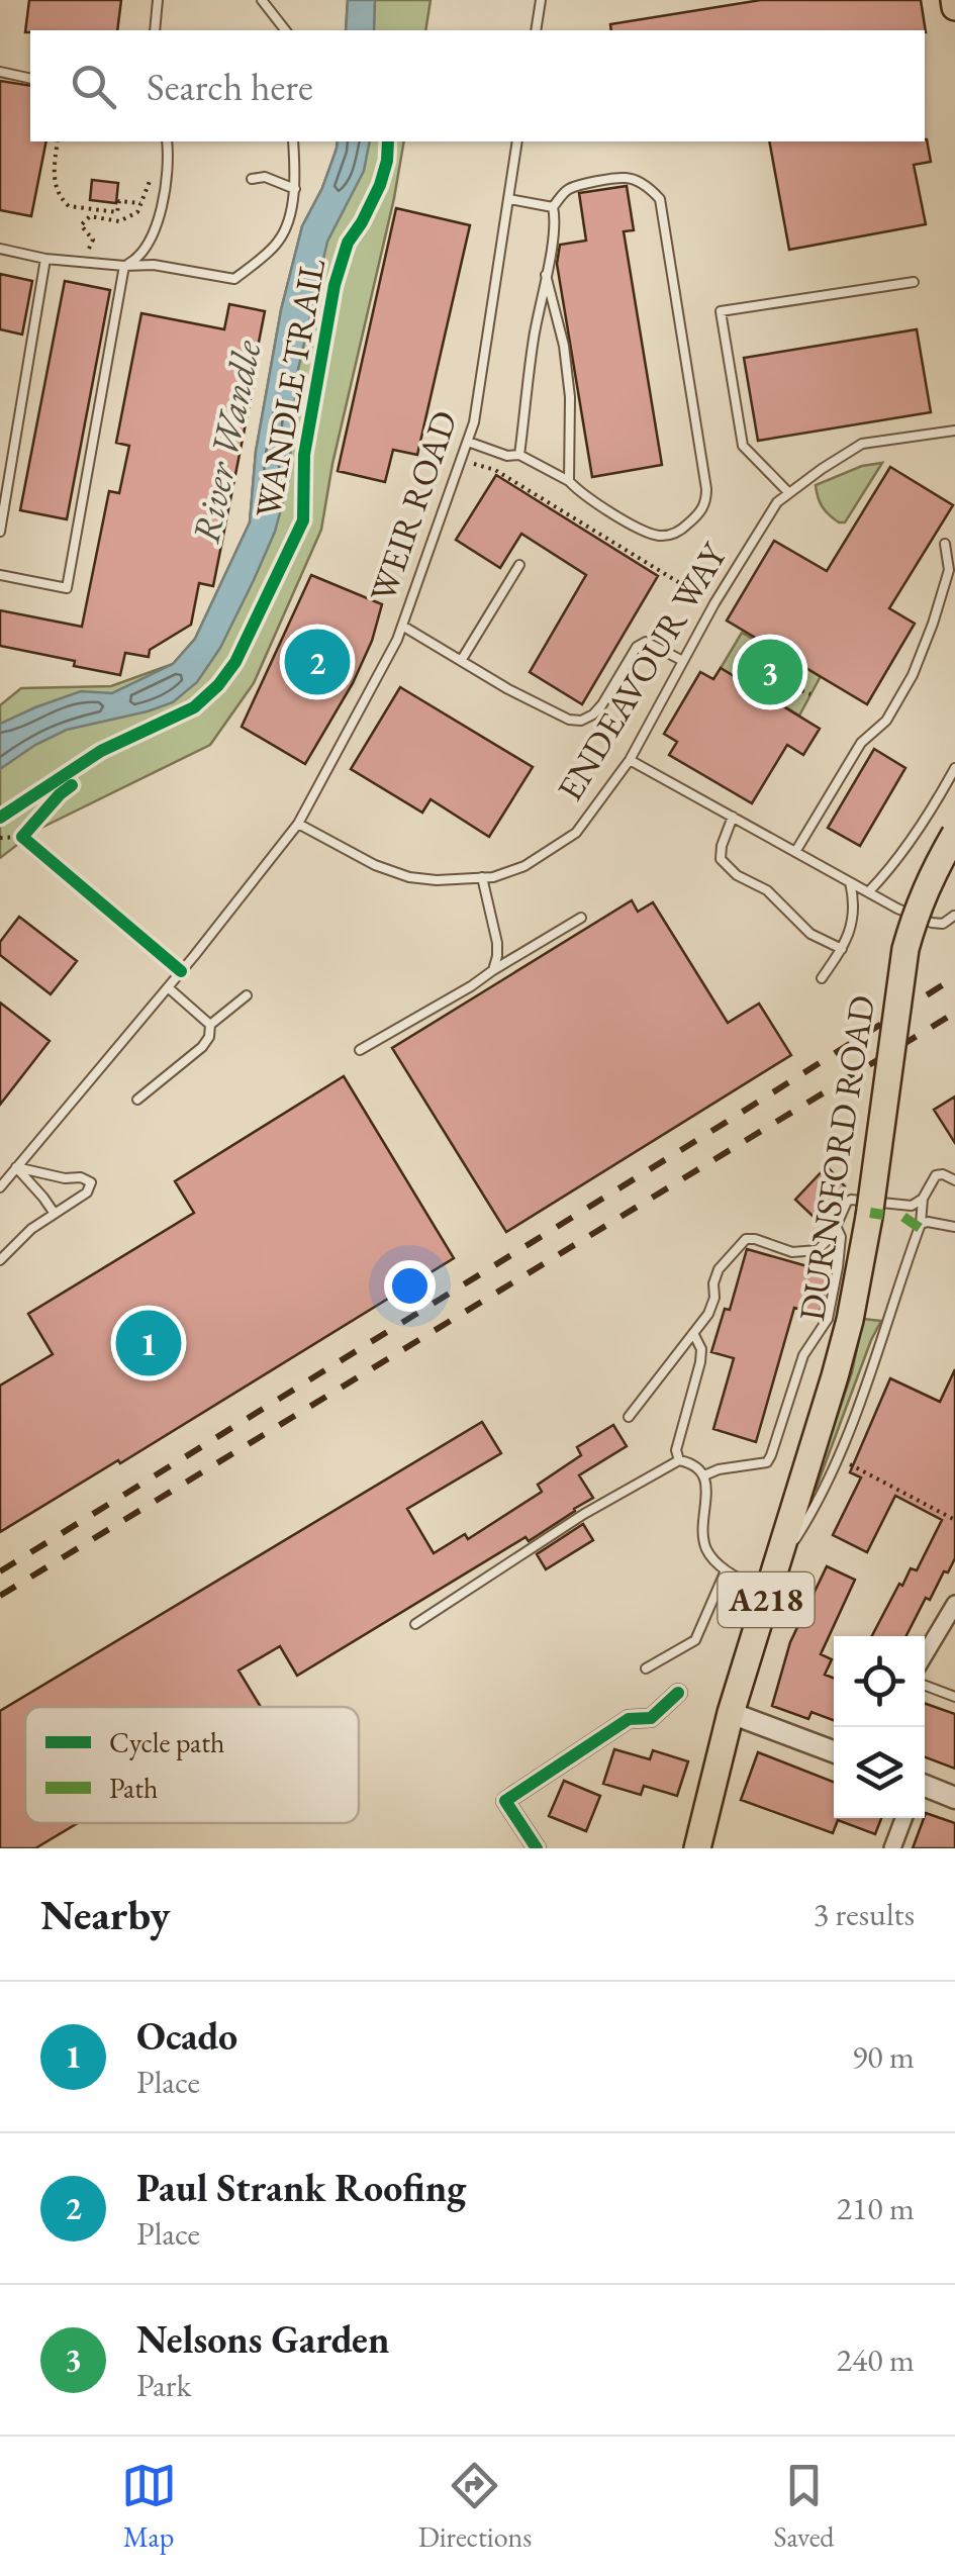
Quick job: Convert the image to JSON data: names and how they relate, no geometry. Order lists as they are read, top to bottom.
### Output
{
  "streets": {
    "main road": ["DURNSFORD ROAD", "A218"],
    "lane": ["WEIR ROAD", "ENDEAVOUR WAY"],
    "cycle path": ["WANDLE TRAIL"]
  },
  "crossings": [
    ["WEIR ROAD", "ENDEAVOUR WAY"]
  ],
  "water": ["River Wandle"],
  "legend": ["Cycle path", "Path"],
  "page": {
    "search": "Search here",
    "pins": ["2", "3", "1"],
    "heading": ["Nearby", "3 results"],
    "list": [
      {
        "mark": "1",
        "name": "Ocado",
        "note": "Place",
        "value": "90 m"
      },
      {
        "mark": "2",
        "name": "Paul Strank Roofing",
        "note": "Place",
        "value": "210 m"
      },
      {
        "mark": "3",
        "name": "Nelsons Garden",
        "note": "Park",
        "value": "240 m"
      }
    ],
    "nav": ["Map", "Directions", "Saved"]
  }
}
